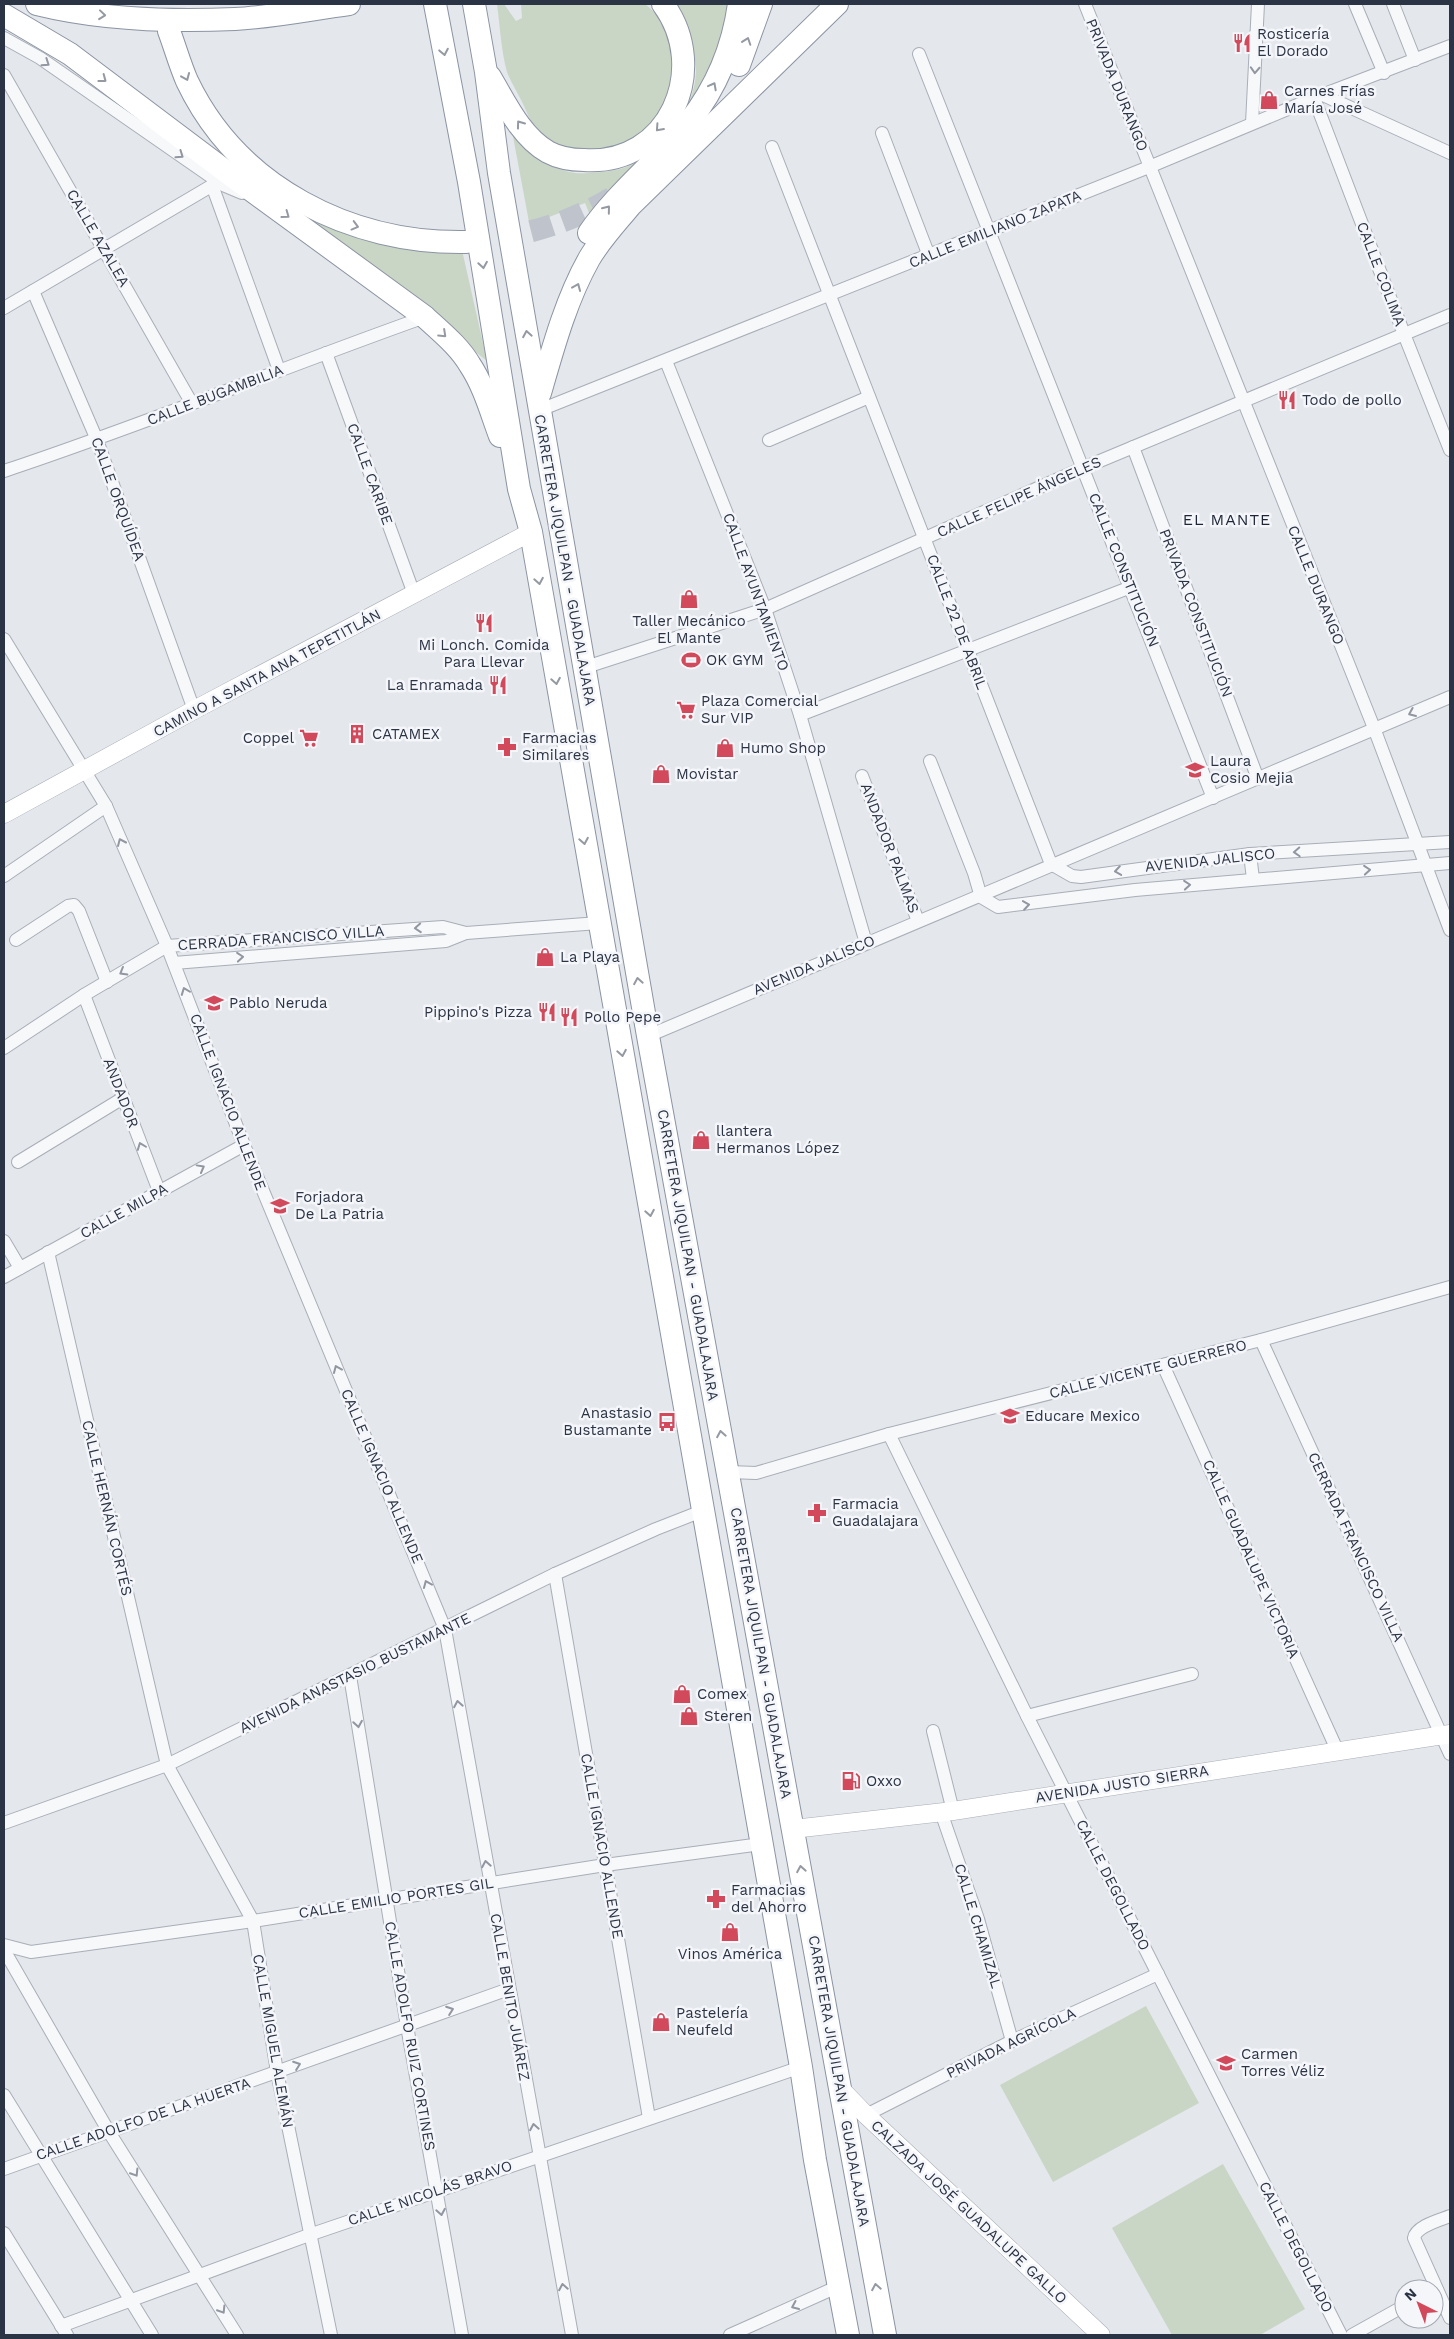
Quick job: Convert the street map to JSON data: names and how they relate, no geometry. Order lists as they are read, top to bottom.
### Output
{
  "streets": {
    "highway": ["CARRETERA JIQUILPAN - GUADALAJARA"],
    "street": [
      "PRIVADA DURANGO",
      "CALLE EMILIANO ZAPATA",
      "CALLE AZALEA",
      "CALLE COLIMA",
      "CALLE BUGAMBILIA",
      "CALLE CARIBE",
      "CALLE FELIPE ÁNGELES",
      "CALLE ORQUÍDEA",
      "CALLE CONSTITUCIÓN",
      "CALLE DURANGO",
      "CALLE AYUNTAMIENTO",
      "PRIVADA CONSTITUCIÓN",
      "CALLE 22 DE ABRIL",
      "CAMINO A SANTA ANA TEPETITLÁN",
      "ANDADOR PALMAS",
      "AVENIDA JALISCO",
      "CERRADA FRANCISCO VILLA",
      "ANDADOR",
      "CALLE IGNACIO ALLENDE",
      "CALLE MILPA",
      "CALLE VICENTE GUERRERO",
      "CALLE HERNÁN CORTÉS",
      "CALLE GUADALUPE VICTORIA",
      "AVENIDA ANASTASIO BUSTAMANTE",
      "AVENIDA JUSTO SIERRA",
      "CALLE DEGOLLADO",
      "CALLE EMILIO PORTES GIL",
      "CALLE CHAMIZAL",
      "CALLE BENITO JUÁREZ",
      "CALLE ADOLFO RUIZ CORTINES",
      "CALLE MIGUEL ALEMÁN",
      "PRIVADA AGRÍCOLA",
      "CALLE ADOLFO DE LA HUERTA",
      "CALLE NICOLÁS BRAVO",
      "CALZADA JOSÉ GUADALUPE GALLO"
    ]
  },
  "crossings": [
    ["PRIVADA DURANGO", "CALLE EMILIANO ZAPATA"],
    ["PRIVADA DURANGO", "CALLE DURANGO"],
    ["CALLE EMILIANO ZAPATA", "CALLE COLIMA"],
    ["CALLE EMILIANO ZAPATA", "CARRETERA JIQUILPAN - GUADALAJARA"],
    ["CALLE EMILIANO ZAPATA", "CALLE CONSTITUCIÓN"],
    ["CALLE EMILIANO ZAPATA", "CALLE DURANGO"],
    ["CALLE EMILIANO ZAPATA", "CALLE AYUNTAMIENTO"],
    ["CALLE EMILIANO ZAPATA", "CALLE 22 DE ABRIL"],
    ["CALLE AZALEA", "CALLE BUGAMBILIA"],
    ["CALLE COLIMA", "CALLE FELIPE ÁNGELES"],
    ["CALLE BUGAMBILIA", "CALLE CARIBE"],
    ["CALLE BUGAMBILIA", "CALLE ORQUÍDEA"],
    ["CALLE CARIBE", "CAMINO A SANTA ANA TEPETITLÁN"],
    ["CALLE FELIPE ÁNGELES", "CARRETERA JIQUILPAN - GUADALAJARA"],
    ["CALLE FELIPE ÁNGELES", "CALLE CONSTITUCIÓN"],
    ["CALLE FELIPE ÁNGELES", "CALLE DURANGO"],
    ["CALLE FELIPE ÁNGELES", "CALLE AYUNTAMIENTO"],
    ["CALLE FELIPE ÁNGELES", "PRIVADA CONSTITUCIÓN"],
    ["CALLE FELIPE ÁNGELES", "CALLE 22 DE ABRIL"],
    ["CALLE ORQUÍDEA", "CAMINO A SANTA ANA TEPETITLÁN"],
    ["CARRETERA JIQUILPAN - GUADALAJARA", "CAMINO A SANTA ANA TEPETITLÁN"],
    ["CARRETERA JIQUILPAN - GUADALAJARA", "AVENIDA JALISCO"],
    ["CARRETERA JIQUILPAN - GUADALAJARA", "CERRADA FRANCISCO VILLA"],
    ["CARRETERA JIQUILPAN - GUADALAJARA", "CALLE VICENTE GUERRERO"],
    ["CARRETERA JIQUILPAN - GUADALAJARA", "AVENIDA ANASTASIO BUSTAMANTE"],
    ["CARRETERA JIQUILPAN - GUADALAJARA", "AVENIDA JUSTO SIERRA"],
    ["CARRETERA JIQUILPAN - GUADALAJARA", "CALLE EMILIO PORTES GIL"],
    ["CARRETERA JIQUILPAN - GUADALAJARA", "CALLE NICOLÁS BRAVO"],
    ["CARRETERA JIQUILPAN - GUADALAJARA", "CALZADA JOSÉ GUADALUPE GALLO"],
    ["CALLE DURANGO", "AVENIDA JALISCO"],
    ["CALLE AYUNTAMIENTO", "AVENIDA JALISCO"],
    ["CALLE 22 DE ABRIL", "AVENIDA JALISCO"],
    ["CAMINO A SANTA ANA TEPETITLÁN", "CALLE IGNACIO ALLENDE"],
    ["ANDADOR PALMAS", "AVENIDA JALISCO"],
    ["CERRADA FRANCISCO VILLA", "ANDADOR"],
    ["CERRADA FRANCISCO VILLA", "CALLE IGNACIO ALLENDE"],
    ["CERRADA FRANCISCO VILLA", "CALLE VICENTE GUERRERO"],
    ["CERRADA FRANCISCO VILLA", "AVENIDA JUSTO SIERRA"],
    ["ANDADOR", "CALLE MILPA"],
    ["CALLE IGNACIO ALLENDE", "CALLE MILPA"],
    ["CALLE IGNACIO ALLENDE", "AVENIDA ANASTASIO BUSTAMANTE"],
    ["CALLE IGNACIO ALLENDE", "CALLE EMILIO PORTES GIL"],
    ["CALLE IGNACIO ALLENDE", "CALLE BENITO JUÁREZ"],
    ["CALLE IGNACIO ALLENDE", "CALLE NICOLÁS BRAVO"],
    ["CALLE MILPA", "CALLE HERNÁN CORTÉS"],
    ["CALLE VICENTE GUERRERO", "CALLE GUADALUPE VICTORIA"],
    ["CALLE VICENTE GUERRERO", "CALLE DEGOLLADO"],
    ["CALLE HERNÁN CORTÉS", "AVENIDA ANASTASIO BUSTAMANTE"],
    ["CALLE HERNÁN CORTÉS", "CALLE MIGUEL ALEMÁN"],
    ["CALLE GUADALUPE VICTORIA", "AVENIDA JUSTO SIERRA"],
    ["AVENIDA ANASTASIO BUSTAMANTE", "CALLE BENITO JUÁREZ"],
    ["AVENIDA ANASTASIO BUSTAMANTE", "CALLE ADOLFO RUIZ CORTINES"],
    ["AVENIDA ANASTASIO BUSTAMANTE", "CALLE MIGUEL ALEMÁN"],
    ["AVENIDA JUSTO SIERRA", "CALLE DEGOLLADO"],
    ["AVENIDA JUSTO SIERRA", "CALLE CHAMIZAL"],
    ["CALLE DEGOLLADO", "PRIVADA AGRÍCOLA"],
    ["CALLE EMILIO PORTES GIL", "CALLE BENITO JUÁREZ"],
    ["CALLE EMILIO PORTES GIL", "CALLE ADOLFO RUIZ CORTINES"],
    ["CALLE EMILIO PORTES GIL", "CALLE MIGUEL ALEMÁN"],
    ["CALLE CHAMIZAL", "PRIVADA AGRÍCOLA"],
    ["CALLE BENITO JUÁREZ", "CALLE ADOLFO DE LA HUERTA"],
    ["CALLE BENITO JUÁREZ", "CALLE NICOLÁS BRAVO"],
    ["CALLE ADOLFO RUIZ CORTINES", "CALLE ADOLFO DE LA HUERTA"],
    ["CALLE ADOLFO RUIZ CORTINES", "CALLE NICOLÁS BRAVO"],
    ["CALLE MIGUEL ALEMÁN", "CALLE ADOLFO DE LA HUERTA"],
    ["CALLE MIGUEL ALEMÁN", "CALLE NICOLÁS BRAVO"],
    ["PRIVADA AGRÍCOLA", "CALZADA JOSÉ GUADALUPE GALLO"]
  ],
  "one_way": [
    "ANDADOR",
    "CALLE IGNACIO ALLENDE",
    "CALLE MILPA",
    "CALLE BENITO JUÁREZ",
    "CALLE ADOLFO RUIZ CORTINES",
    "CALLE ADOLFO DE LA HUERTA"
  ],
  "districts": ["EL MANTE"],
  "places": {
    "restaurant": [
      "Rosticería El Dorado",
      "Todo de pollo",
      "Mi Lonch. Comida Para Llevar",
      "La Enramada",
      "Pippino's Pizza",
      "Pollo Pepe"
    ],
    "shop": [
      "Carnes Frías María José",
      "Taller Mecánico El Mante",
      "Humo Shop",
      "Movistar",
      "La Playa",
      "llantera Hermanos López",
      "Comex",
      "Steren",
      "Vinos América",
      "Pastelería Neufeld"
    ],
    "sports": ["OK GYM"],
    "supermarket": ["Plaza Comercial Sur VIP", "Coppel"],
    "building": ["CATAMEX"],
    "pharmacy": ["Farmacias Similares", "Farmacia Guadalajara", "Farmacias del Ahorro"],
    "school or university": [
      "Laura Cosio Mejia",
      "Pablo Neruda",
      "Forjadora De La Patria",
      "Educare Mexico",
      "Carmen Torres Véliz"
    ],
    "bus stop": ["Anastasio Bustamante"],
    "fuel station": ["Oxxo"]
  },
  "north": "top left"
}
